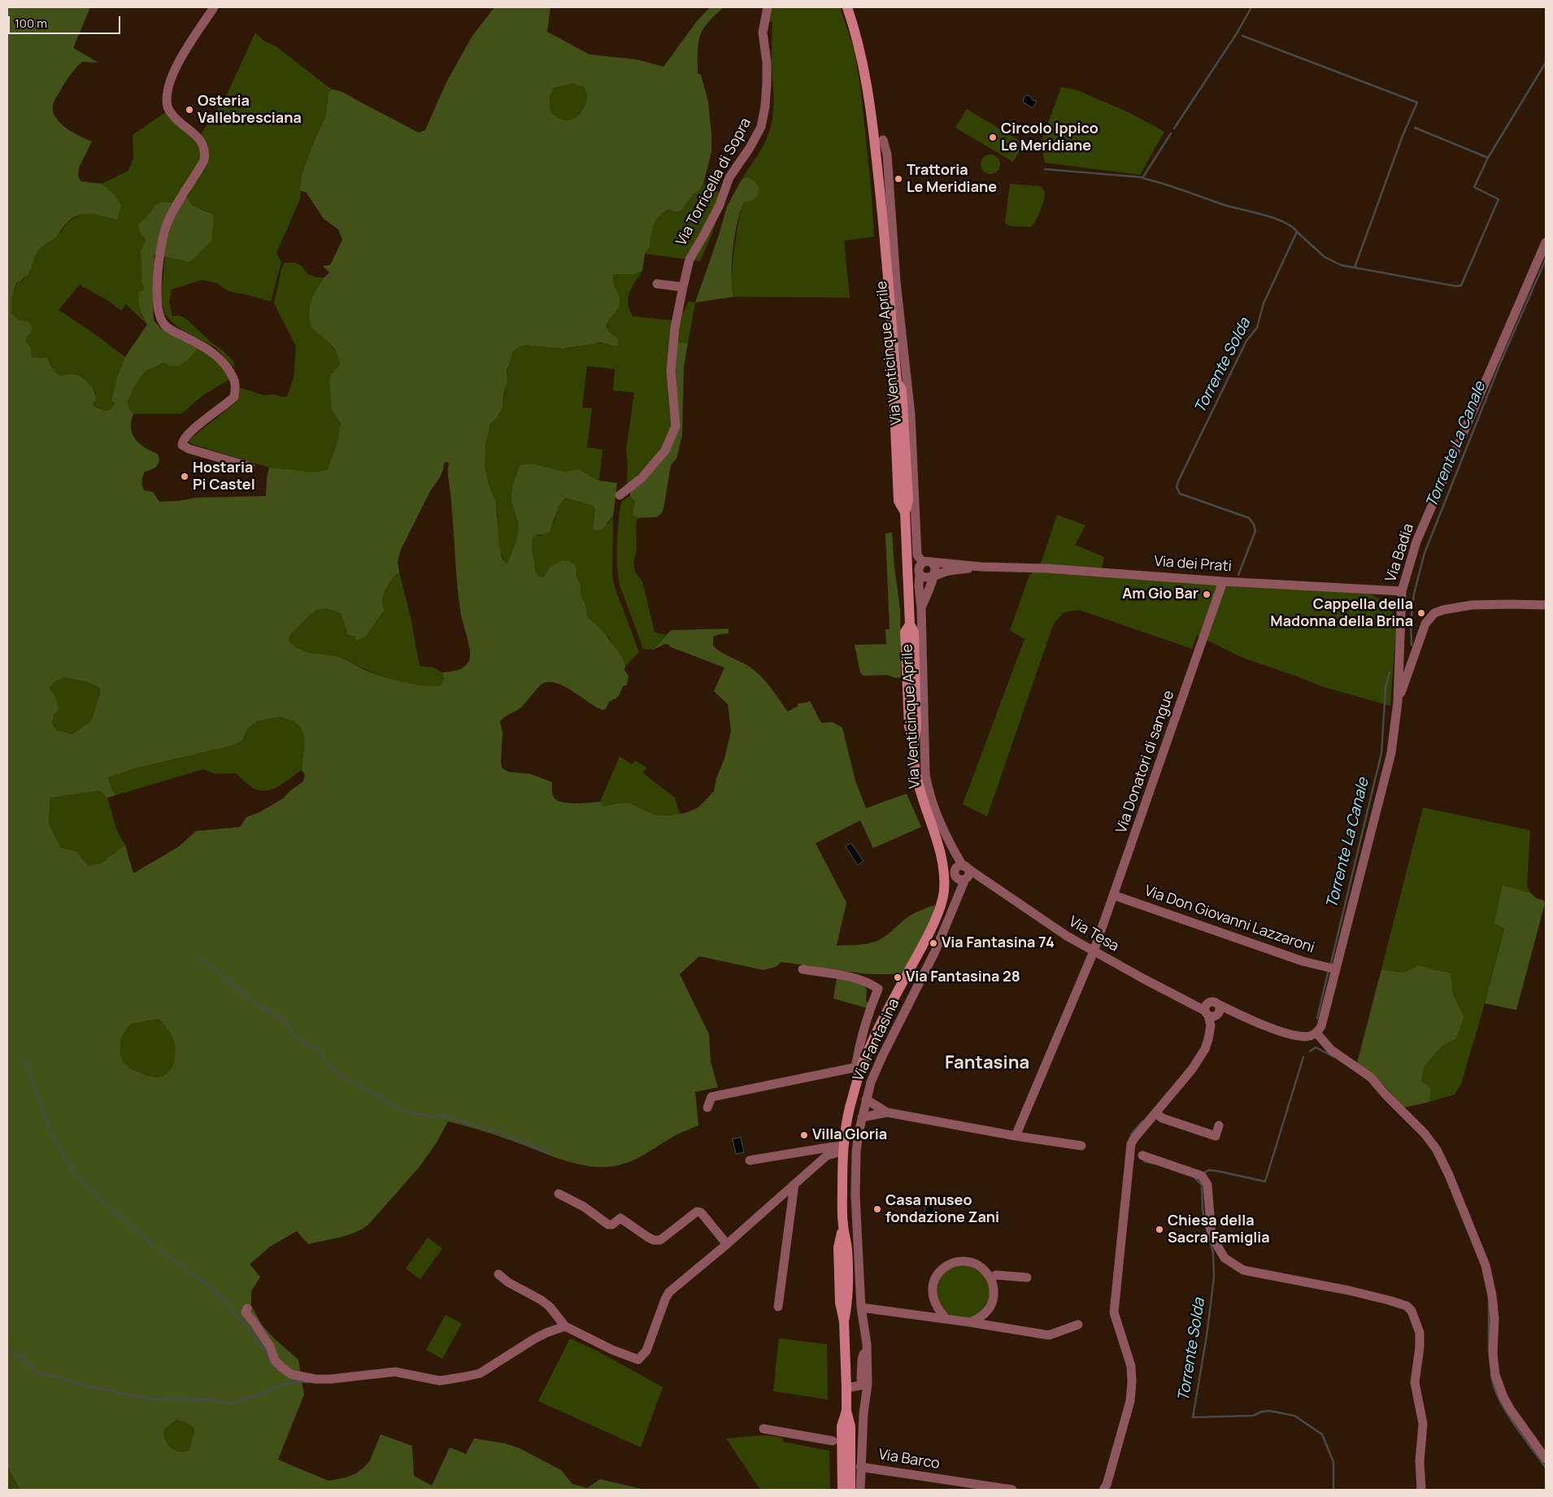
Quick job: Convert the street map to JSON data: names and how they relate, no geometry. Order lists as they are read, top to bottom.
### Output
{
  "streets": {
    "street": [
      "Via Torricella di Sopra",
      "Via Venticinque Aprile",
      "Via Badia",
      "Via dei Prati",
      "Via Donatori di sangue",
      "Via Don Giovanni Lazzaroni",
      "Via Tesa",
      "Via Fantasina",
      "Via Barco"
    ]
  },
  "crossings": [
    ["Via Venticinque Aprile", "Via dei Prati"],
    ["Via Venticinque Aprile", "Via Tesa"],
    ["Via Venticinque Aprile", "Via Fantasina"],
    ["Via Badia", "Via dei Prati"],
    ["Via dei Prati", "Via Donatori di sangue"],
    ["Via Donatori di sangue", "Via Don Giovanni Lazzaroni"],
    ["Via Donatori di sangue", "Via Tesa"],
    ["Via Tesa", "Via Fantasina"],
    ["Via Fantasina", "Via Barco"]
  ],
  "districts": ["Fantasina"],
  "water": ["Torrente Solda", "Torrente La Canale"],
  "places": [
    "Osteria Vallebresciana",
    "Circolo Ippico Le Meridiane",
    "Trattoria Le Meridiane",
    "Hostaria Pi Castel",
    "Am Gio Bar",
    "Cappella della Madonna della Brina",
    "Via Fantasina 74",
    "Via Fantasina 28",
    "Villa Gloria",
    "Casa museo fondazione Zani",
    "Chiesa della Sacra Famiglia"
  ],
  "scale_bar": "100 m"
}
